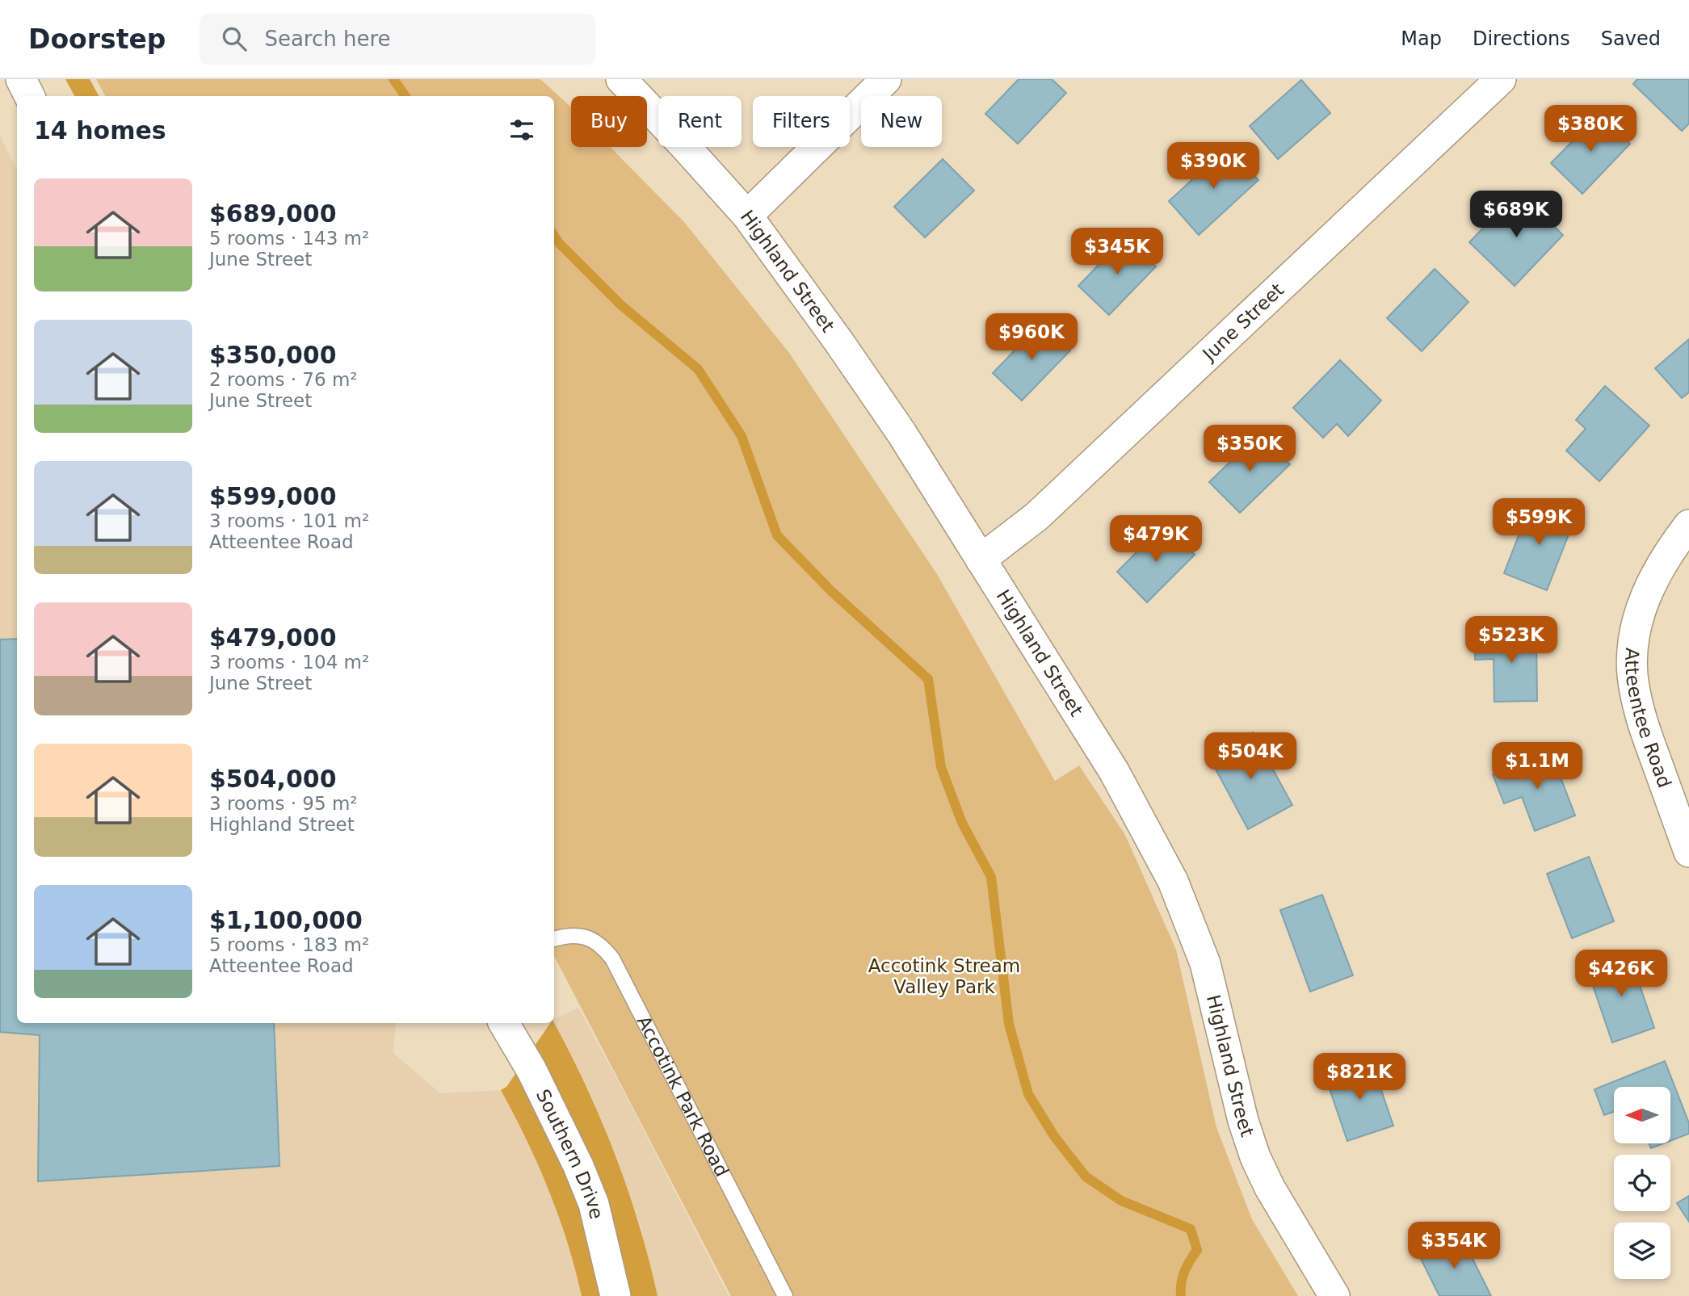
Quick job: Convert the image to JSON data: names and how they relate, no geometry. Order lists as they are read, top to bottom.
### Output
{
  "streets": {
    "street": [
      "Highland Street",
      "June Street",
      "Atteentee Road",
      "Southern Drive"
    ],
    "lane": ["Accotink Park Road"]
  },
  "crossings": [
    ["Highland Street", "June Street"]
  ],
  "parks": ["Accotink Stream Valley Park"],
  "north": "left",
  "page": {
    "header": "Doorstep",
    "search": "Search here",
    "nav": ["Map", "Directions", "Saved"],
    "chip": [
      "Buy",
      "Rent",
      "Filters",
      "New"
    ],
    "heading": "14 homes",
    "price": [
      "$380K",
      "$390K",
      "$689K",
      "$345K",
      "$960K",
      "$350K",
      "$599K",
      "$479K",
      "$523K",
      "$504K",
      "$1.1M",
      "$426K",
      "$821K",
      "$354K"
    ],
    "list": [
      {
        "name": "$689,000",
        "note": "5 rooms · 143 m² · June Street"
      },
      {
        "name": "$350,000",
        "note": "2 rooms · 76 m² · June Street"
      },
      {
        "name": "$599,000",
        "note": "3 rooms · 101 m² · Atteentee Road"
      },
      {
        "name": "$479,000",
        "note": "3 rooms · 104 m² · June Street"
      },
      {
        "name": "$504,000",
        "note": "3 rooms · 95 m² · Highland Street"
      },
      {
        "name": "$1,100,000",
        "note": "5 rooms · 183 m² · Atteentee Road"
      }
    ]
  }
}
